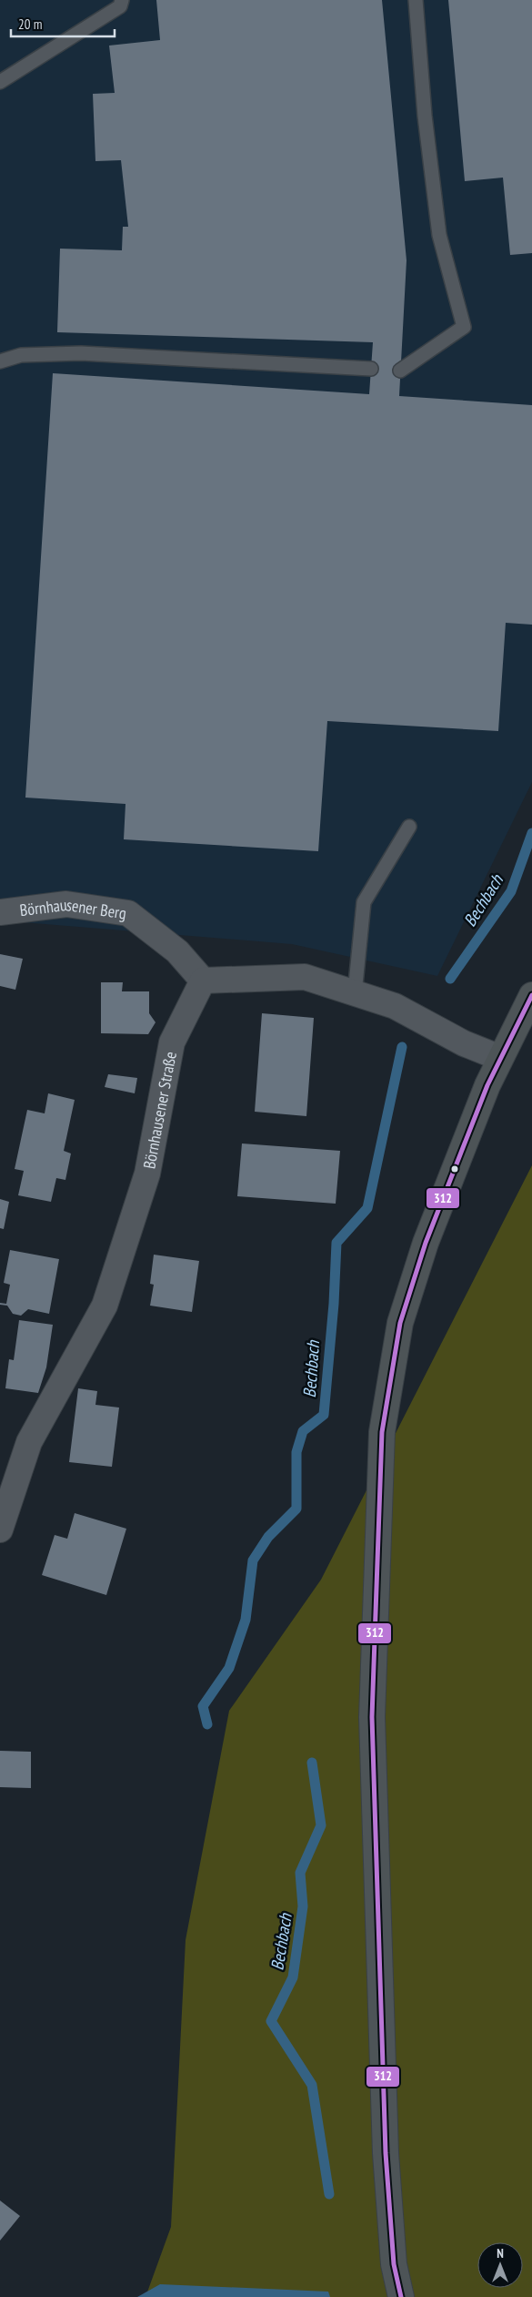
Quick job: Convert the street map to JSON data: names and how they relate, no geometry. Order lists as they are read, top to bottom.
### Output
{
  "streets": {
    "street": ["Börnhausener Berg", "Börnhausener Straße"]
  },
  "crossings": [
    ["Börnhausener Berg", "Börnhausener Straße"]
  ],
  "water": ["Bechbach"],
  "lines": ["transit line 312"],
  "scale_bar": "20 m",
  "north": "top"
}
